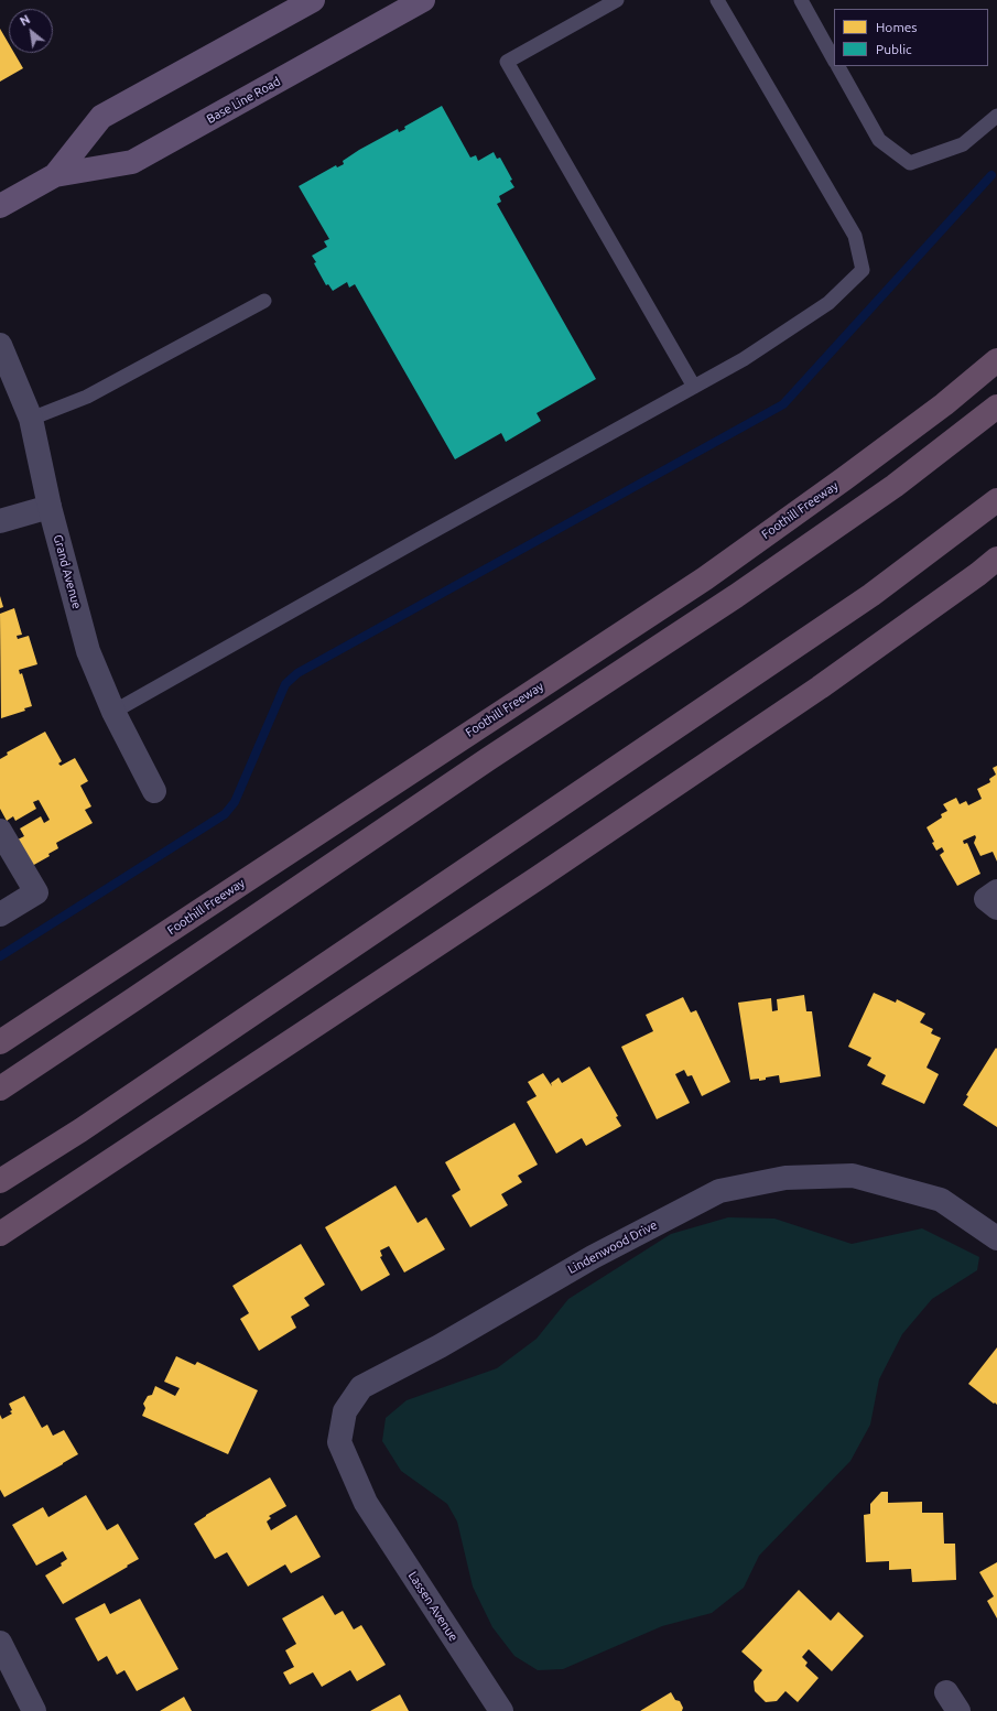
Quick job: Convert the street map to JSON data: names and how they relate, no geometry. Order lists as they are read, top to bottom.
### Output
{
  "streets": {
    "highway": ["Foothill Freeway"],
    "main road": ["Base Line Road"],
    "street": ["Grand Avenue", "Lindenwood Drive", "Lassen Avenue"]
  },
  "crossings": [
    ["Lindenwood Drive", "Lassen Avenue"]
  ],
  "legend": ["Homes", "Public"],
  "north": "top left"
}
